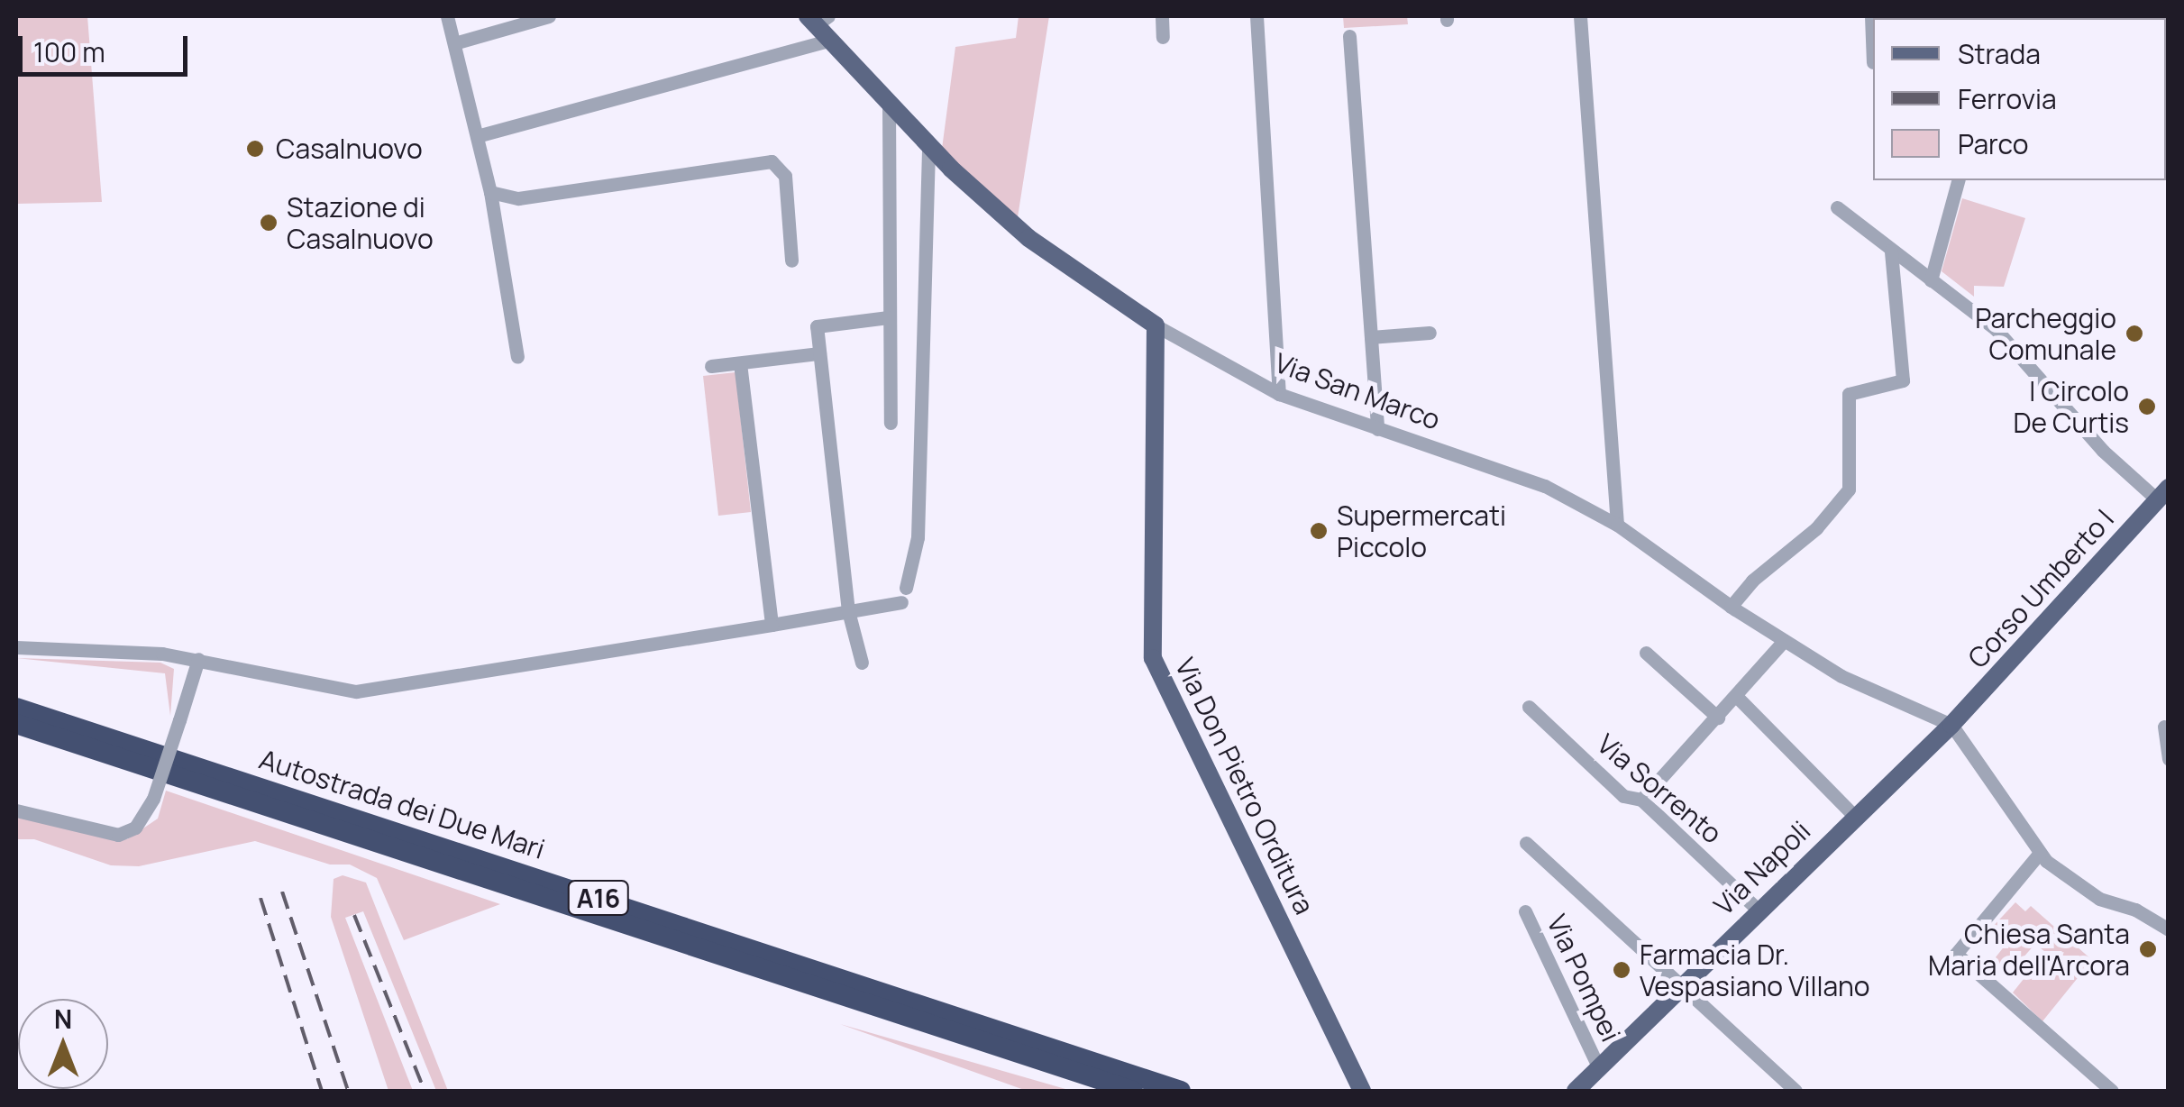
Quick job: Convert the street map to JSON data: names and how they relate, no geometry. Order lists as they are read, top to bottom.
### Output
{
  "streets": {
    "highway": ["Autostrada dei Due Mari", "A16"],
    "main road": [
      "Via San Marco",
      "Corso Umberto I",
      "Via Don Pietro Orditura",
      "Via Napoli"
    ],
    "street": ["Via Sorrento", "Via Pompei"]
  },
  "crossings": [
    ["Via San Marco", "Corso Umberto I"],
    ["Via San Marco", "Via Don Pietro Orditura"],
    ["Via San Marco", "Via Napoli"],
    ["Corso Umberto I", "Via Napoli"],
    ["Via Sorrento", "Via Napoli"],
    ["Via Napoli", "Via Pompei"]
  ],
  "places": [
    "Casalnuovo",
    "Stazione di Casalnuovo",
    "Parcheggio Comunale",
    "I Circolo De Curtis",
    "Supermercati Piccolo",
    "Chiesa Santa Maria dell'Arcora",
    "Farmacia Dr. Vespasiano Villano"
  ],
  "legend": ["Strada", "Ferrovia", "Parco"],
  "scale_bar": "100 m",
  "north": "top"
}
